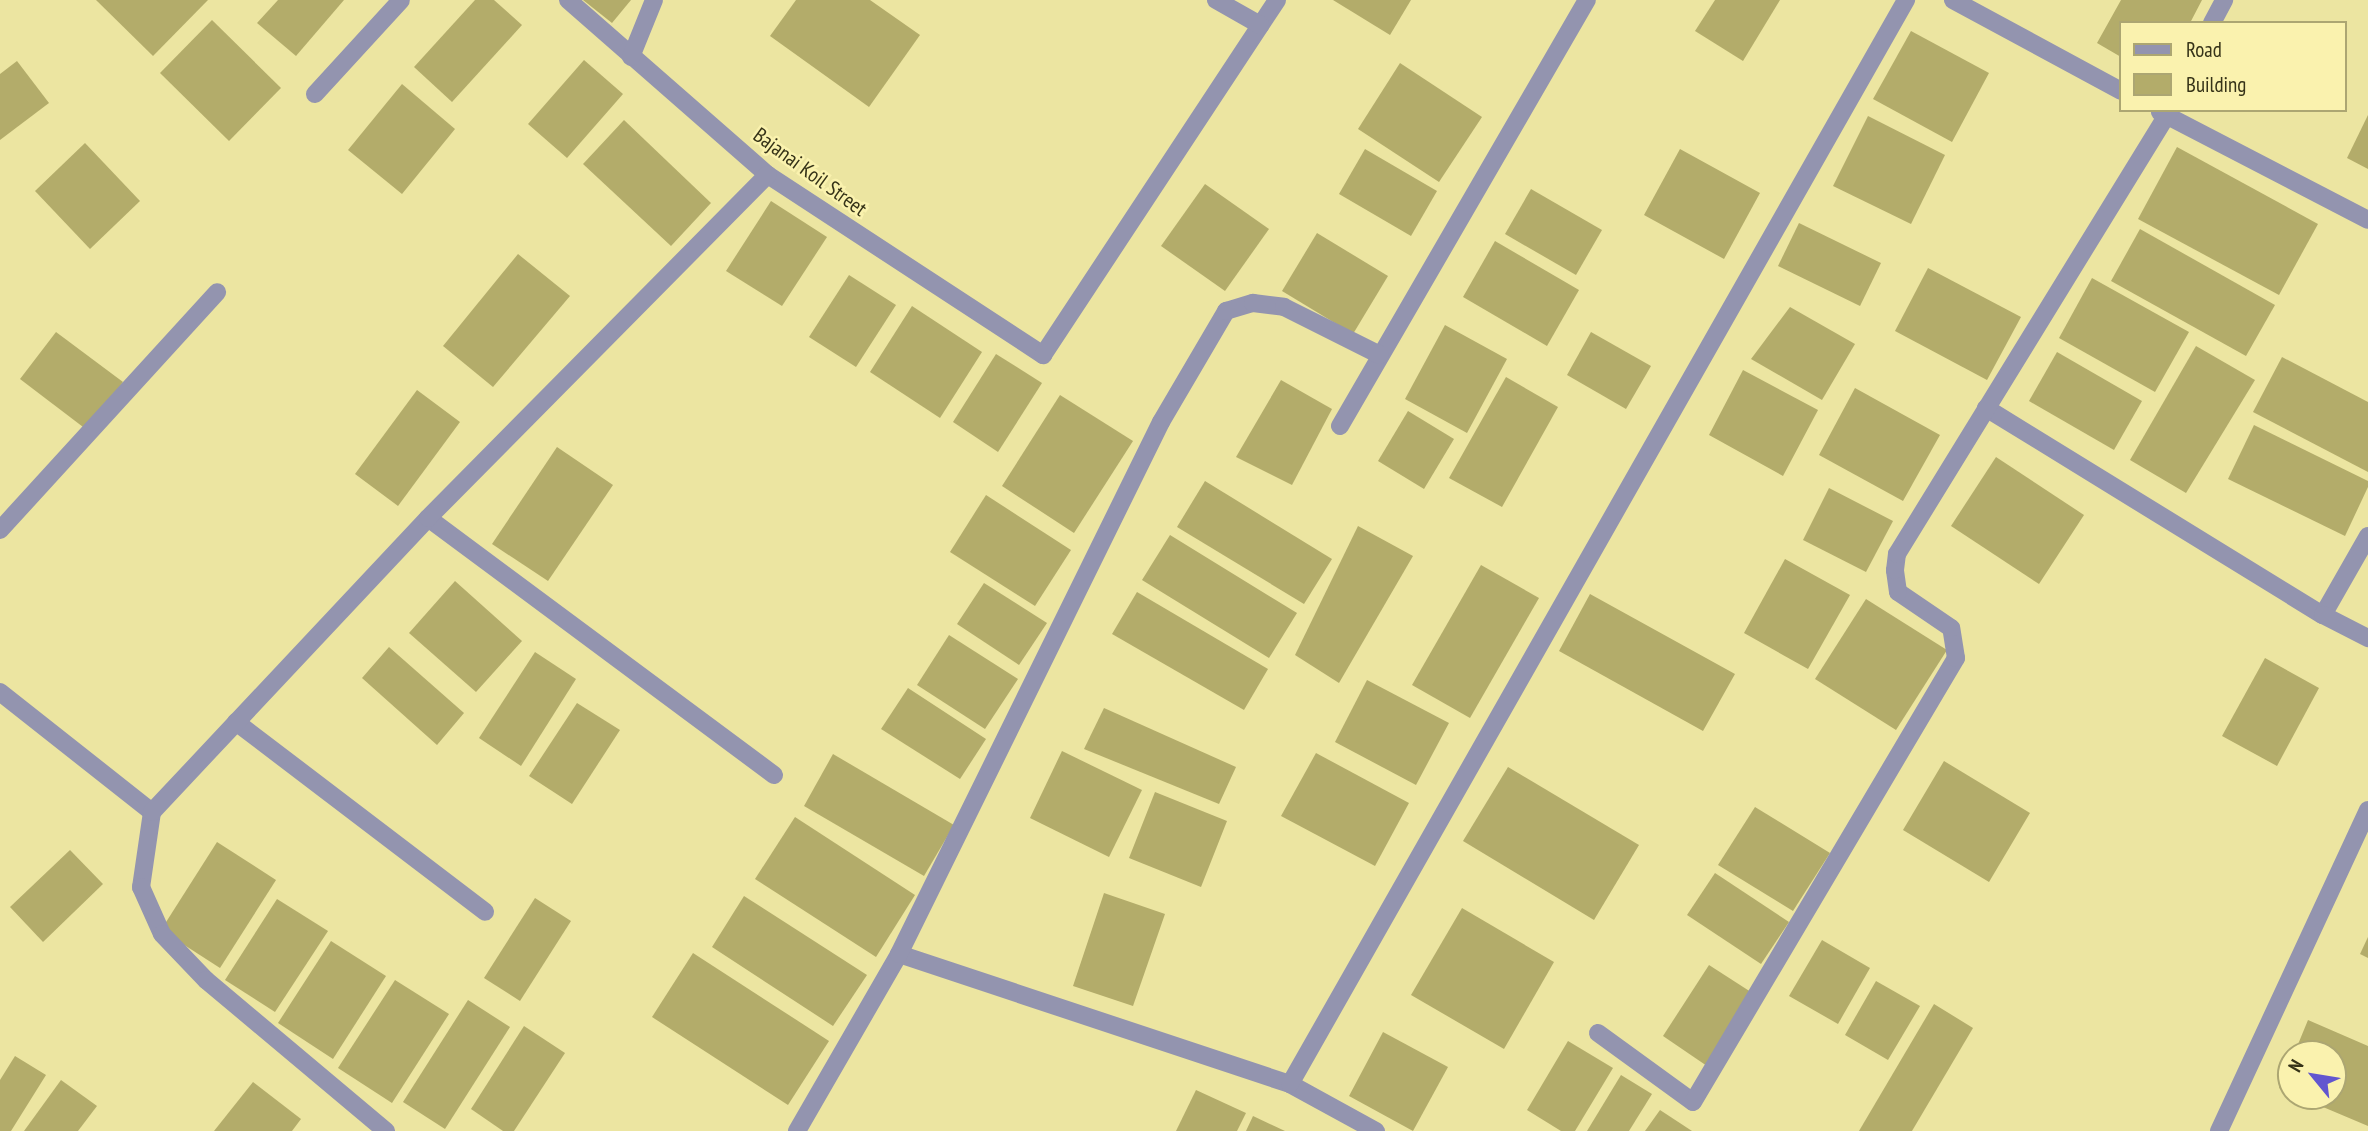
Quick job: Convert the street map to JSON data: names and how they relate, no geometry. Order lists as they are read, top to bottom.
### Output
{
  "streets": {
    "street": ["Bajanai Koil Street"]
  },
  "legend": ["Road", "Building"],
  "north": "top left"
}
